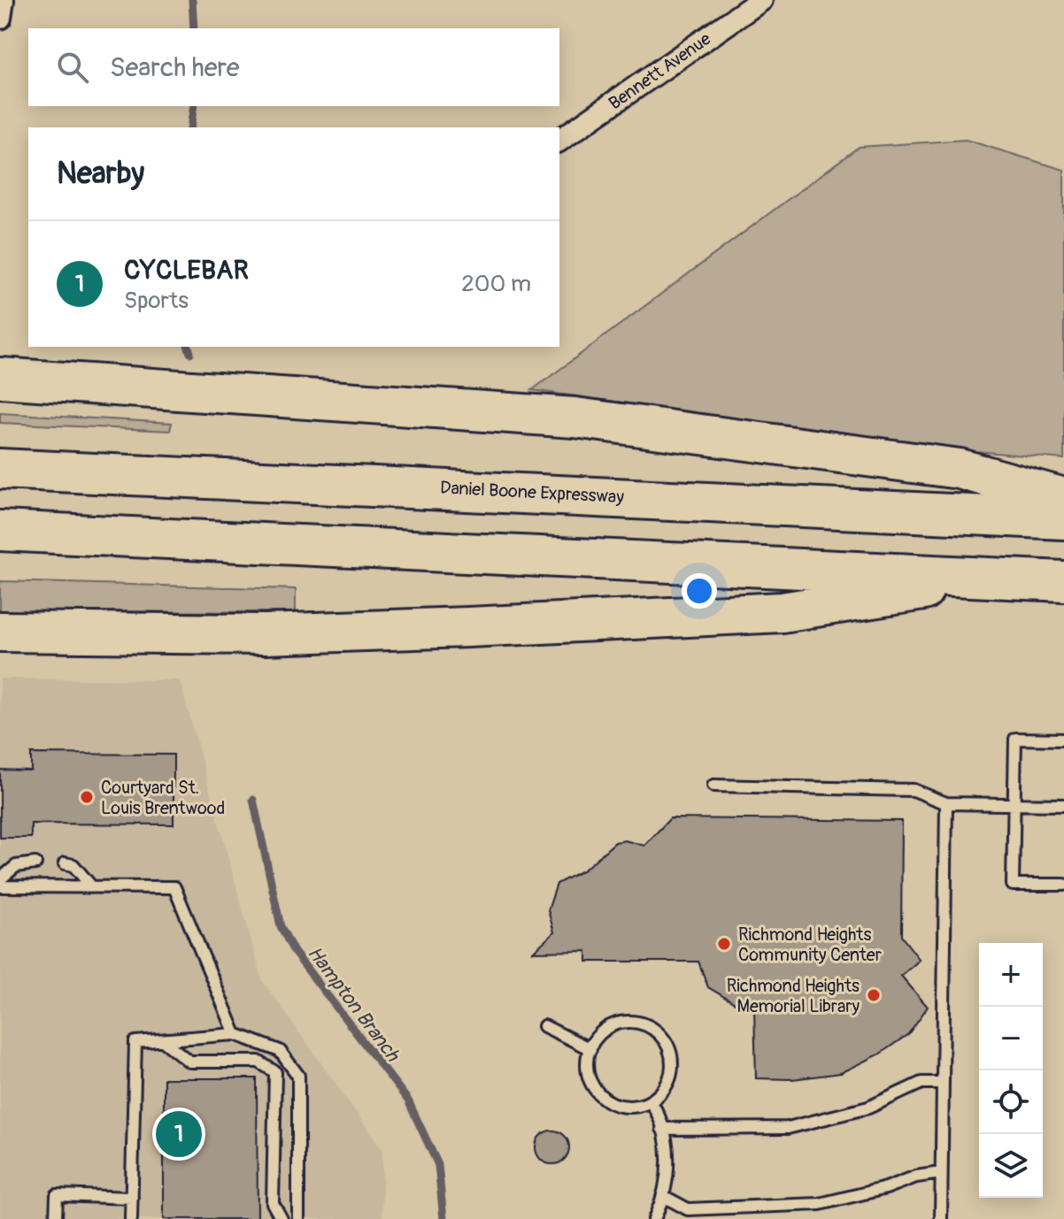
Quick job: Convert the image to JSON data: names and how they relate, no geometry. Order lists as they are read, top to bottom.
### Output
{
  "streets": {
    "highway": ["Daniel Boone Expressway"],
    "street": ["Bennett Avenue"]
  },
  "water": ["Hampton Branch"],
  "places": ["Courtyard St. Louis Brentwood", "Richmond Heights Community Center", "Richmond Heights Memorial Library"],
  "page": {
    "search": "Search here",
    "heading": "Nearby",
    "list": [
      {
        "mark": "1",
        "name": "CYCLEBAR",
        "note": "Sports",
        "value": "200 m"
      }
    ],
    "map_buttons": ["+", "−"],
    "pins": "1"
  }
}
